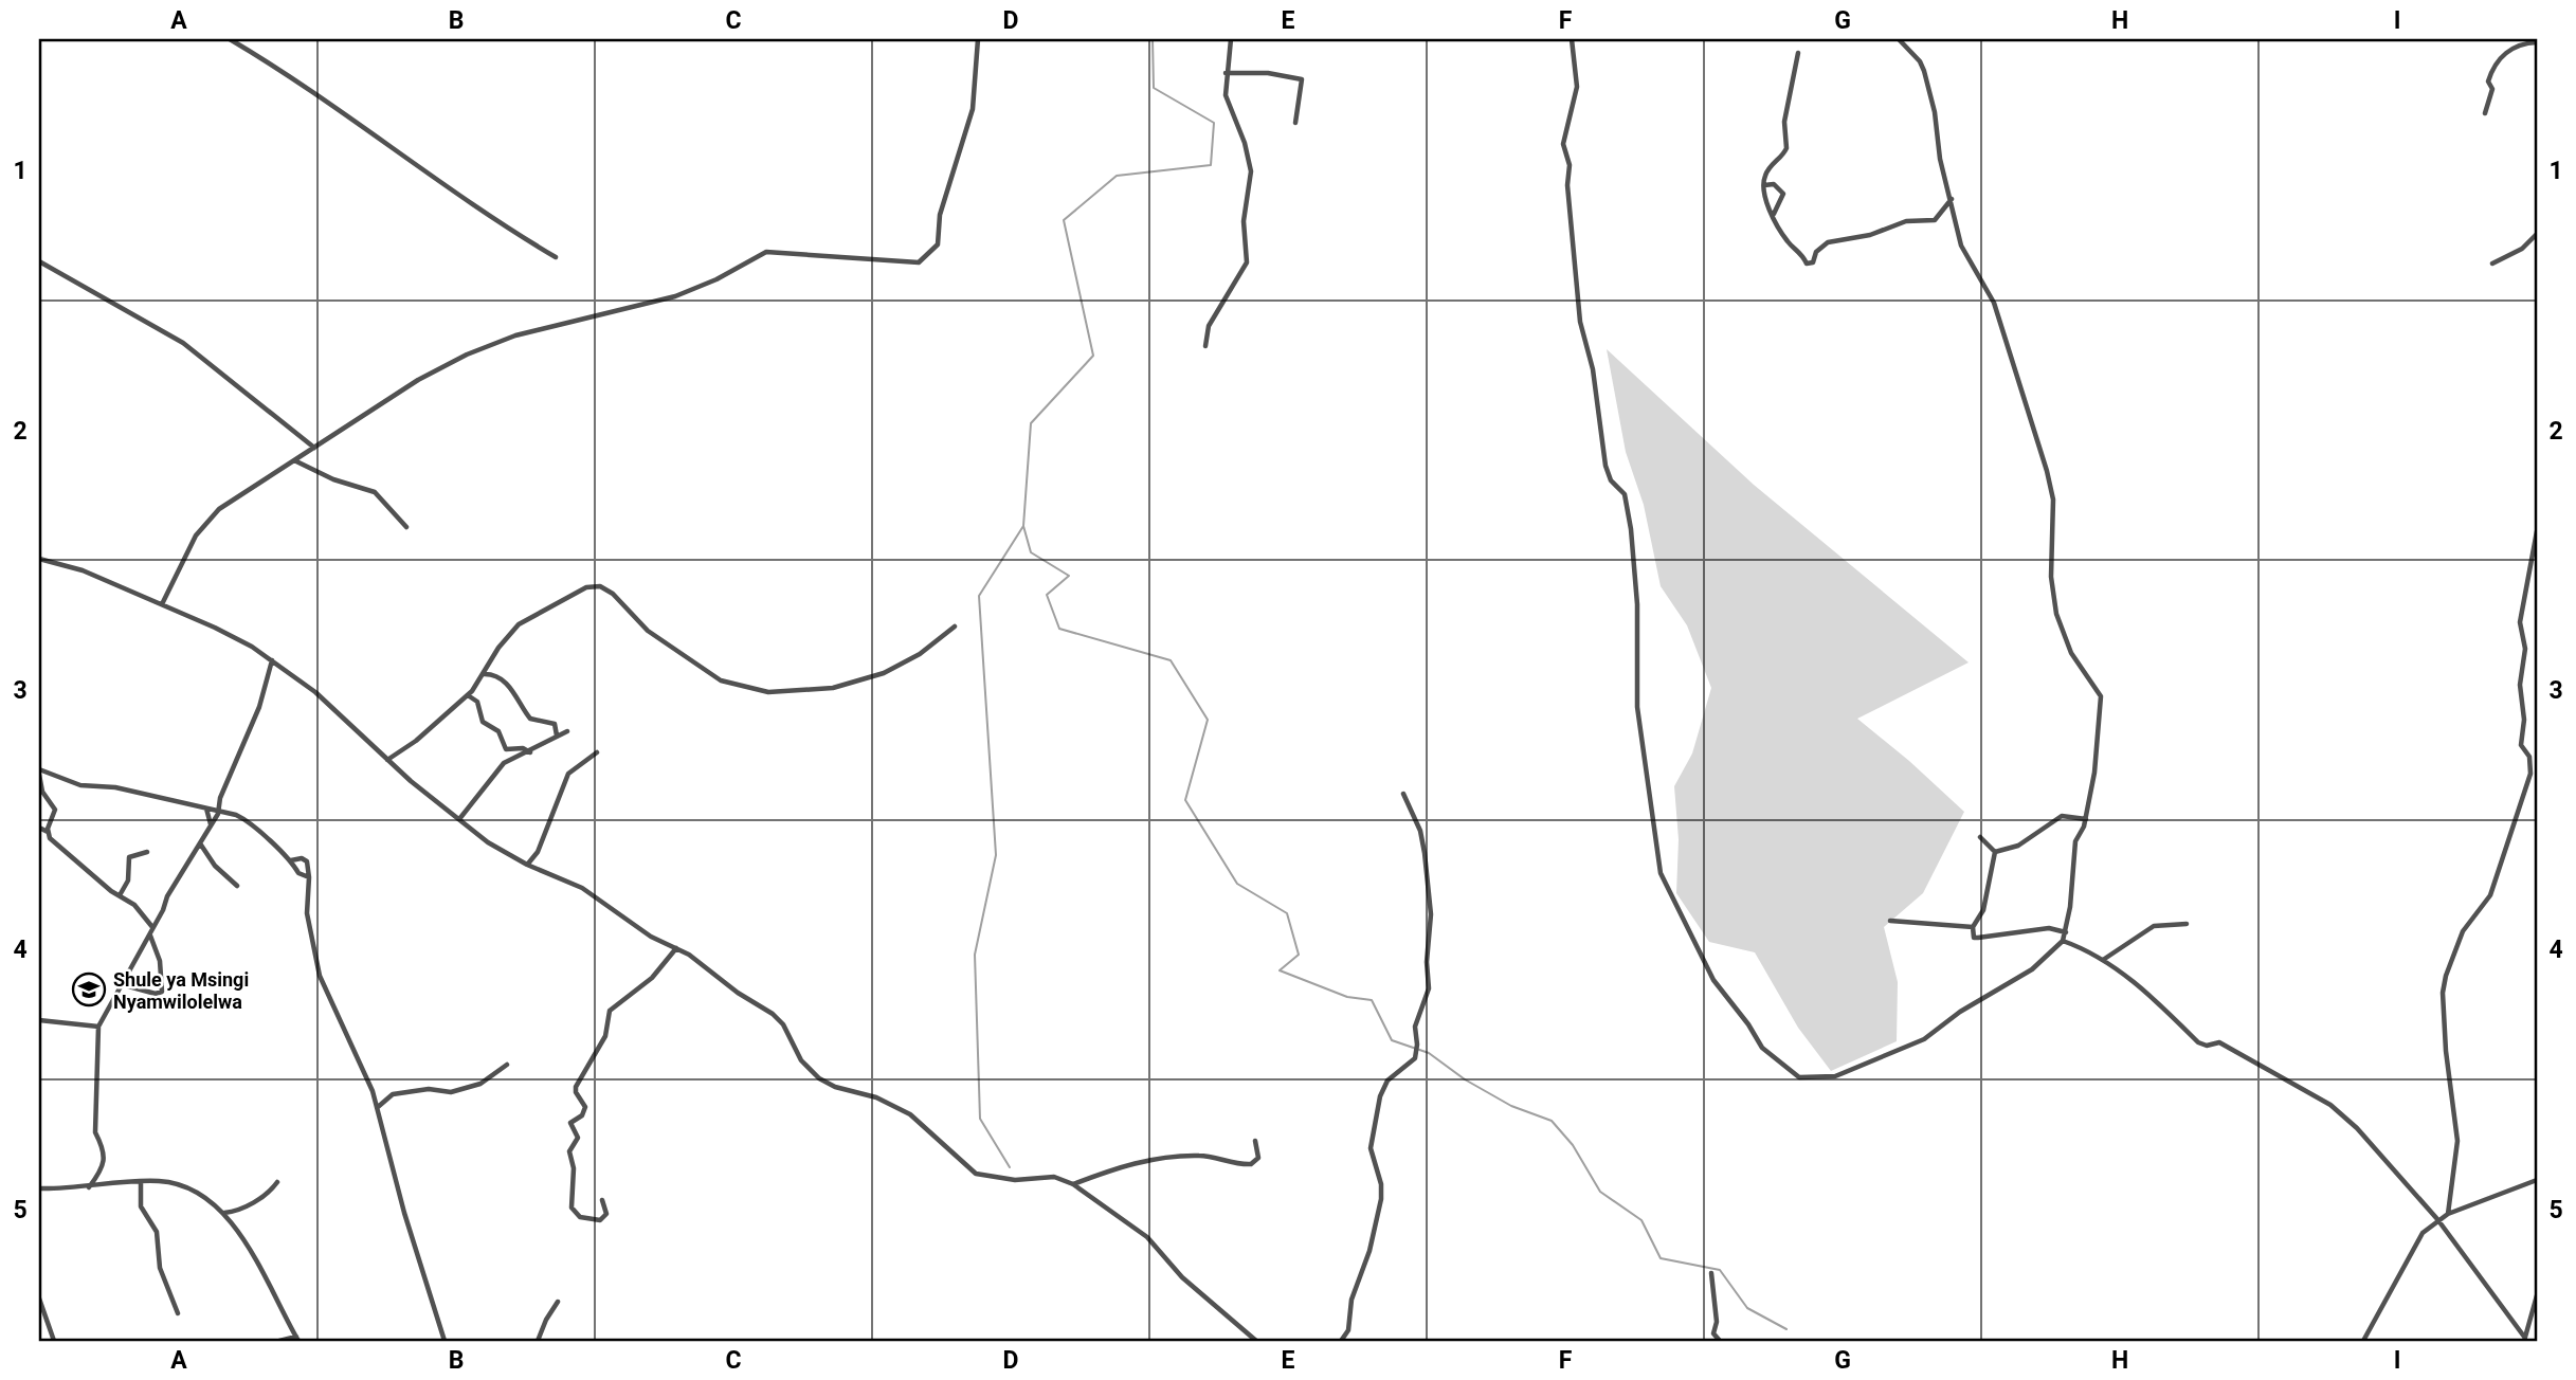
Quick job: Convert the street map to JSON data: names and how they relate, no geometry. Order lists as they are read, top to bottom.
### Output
{
  "places": {
    "school or university": ["Shule ya Msingi Nyamwilolelwa"]
  },
  "grid": {
    "columns": [
      "A",
      "B",
      "C",
      "D",
      "E",
      "F",
      "G",
      "H",
      "I"
    ],
    "rows": [
      "1",
      "2",
      "3",
      "4",
      "5"
    ]
  }
}
